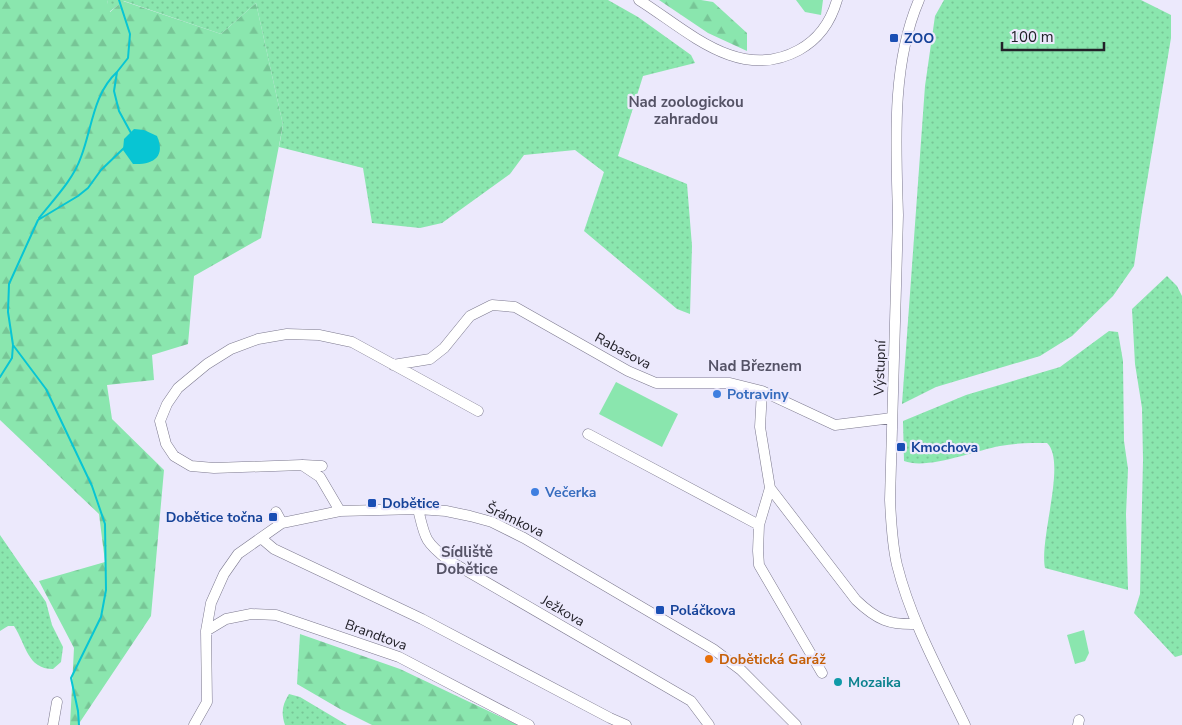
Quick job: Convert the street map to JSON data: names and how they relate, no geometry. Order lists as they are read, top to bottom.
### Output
{
  "streets": {
    "street": [
      "Rabasova",
      "Výstupní",
      "Šrámkova",
      "Ježkova",
      "Brandtova"
    ]
  },
  "crossings": [
    ["Rabasova", "Výstupní"],
    ["Šrámkova", "Ježkova"],
    ["Šrámkova", "Brandtova"]
  ],
  "districts": ["Nad zoologickou zahradou", "Nad Březnem", "Sídliště Dobětice"],
  "places": {
    "transit": [
      "ZOO",
      "Kmochova",
      "Dobětice",
      "Dobětice točna",
      "Poláčkova"
    ],
    "other": [
      "Potraviny",
      "Večerka",
      "Dobětická Garáž",
      "Mozaika"
    ]
  },
  "scale_bar": "100 m"
}
